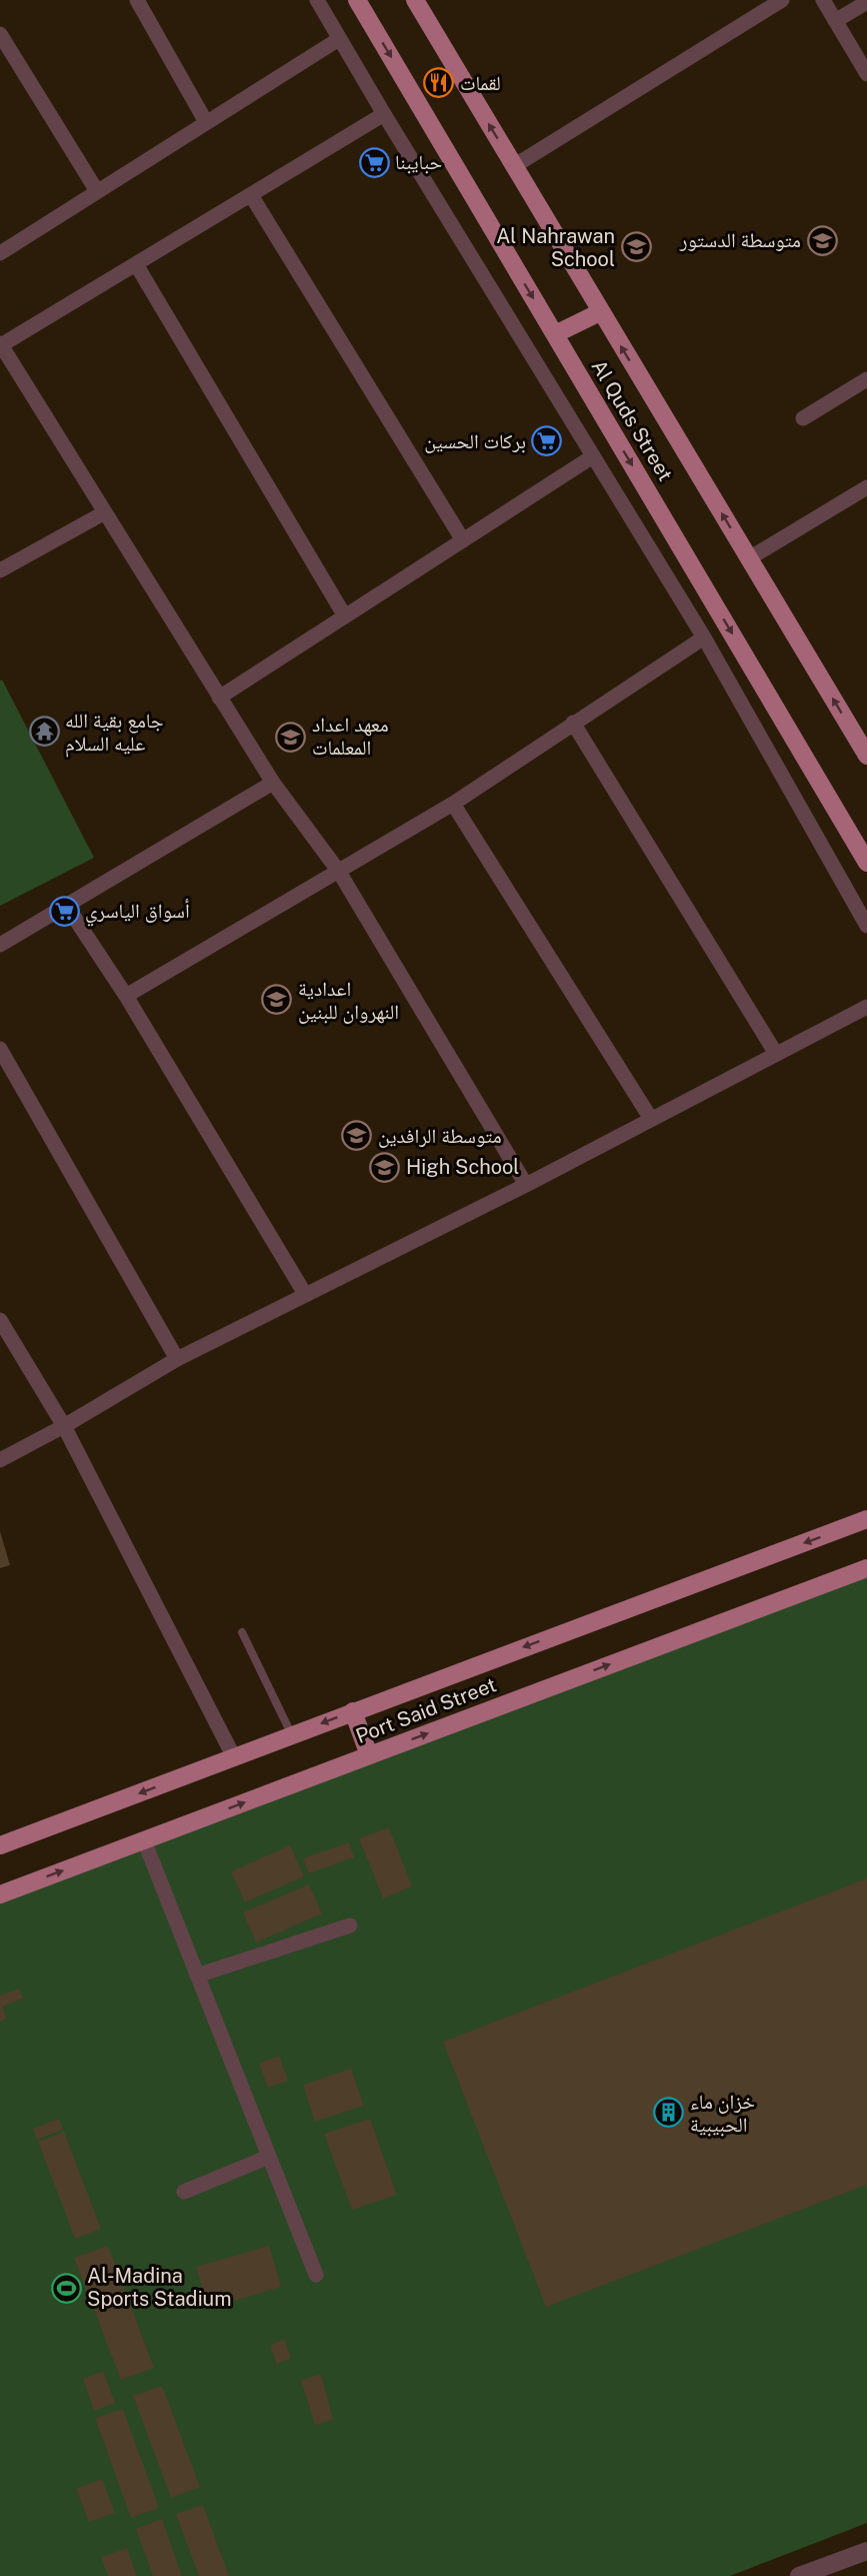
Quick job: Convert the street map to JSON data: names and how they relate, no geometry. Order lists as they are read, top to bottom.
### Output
{
  "streets": {
    "main road": ["Al Quds Street", "Port Said Street"]
  },
  "places": {
    "restaurant": ["لقمات"],
    "supermarket": ["حبايبنا", "بركات الحسين", "أسواق الياسري"],
    "school or university": [
      "متوسطة الدستور",
      "Al Nahrawan School",
      "معهد اعداد المعلمات",
      "اعدادية النهروان للبنين",
      "متوسطة الرافدين",
      "High School"
    ],
    "temple": ["جامع بقية الله عليه السلام"],
    "building": ["خزان ماء الحبيبية"],
    "sports": ["Al-Madina Sports Stadium"]
  }
}
